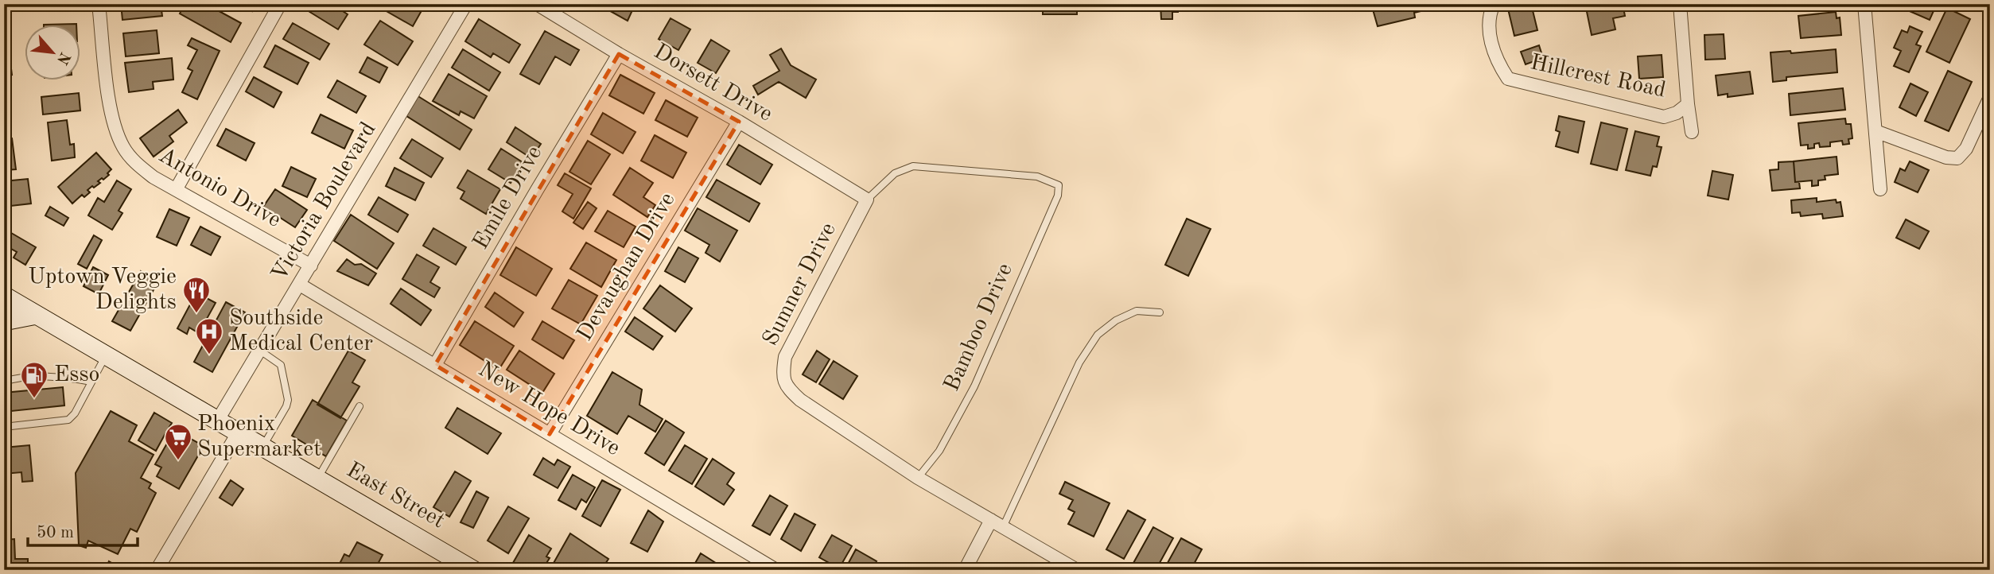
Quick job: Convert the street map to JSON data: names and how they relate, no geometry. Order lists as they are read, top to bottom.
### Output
{
  "streets": {
    "main road": ["East Street"],
    "street": [
      "Hillcrest Road",
      "Dorsett Drive",
      "Antonio Drive",
      "Emile Drive",
      "Victoria Boulevard",
      "Devaughan Drive",
      "Sumner Drive",
      "New Hope Drive"
    ],
    "lane": ["Bamboo Drive"]
  },
  "crossings": [
    ["Dorsett Drive", "Emile Drive"],
    ["Dorsett Drive", "Devaughan Drive"],
    ["Dorsett Drive", "Sumner Drive"],
    ["Antonio Drive", "Victoria Boulevard"],
    ["Emile Drive", "New Hope Drive"],
    ["Victoria Boulevard", "New Hope Drive"],
    ["Victoria Boulevard", "East Street"],
    ["Devaughan Drive", "New Hope Drive"],
    ["Sumner Drive", "Bamboo Drive"]
  ],
  "places": {
    "restaurant": ["Uptown Veggie Delights"],
    "hospital": ["Southside Medical Center"],
    "fuel station": ["Esso"],
    "supermarket": ["Phoenix Supermarket"]
  },
  "scale_bar": "50 m",
  "north": "bottom right"
}
